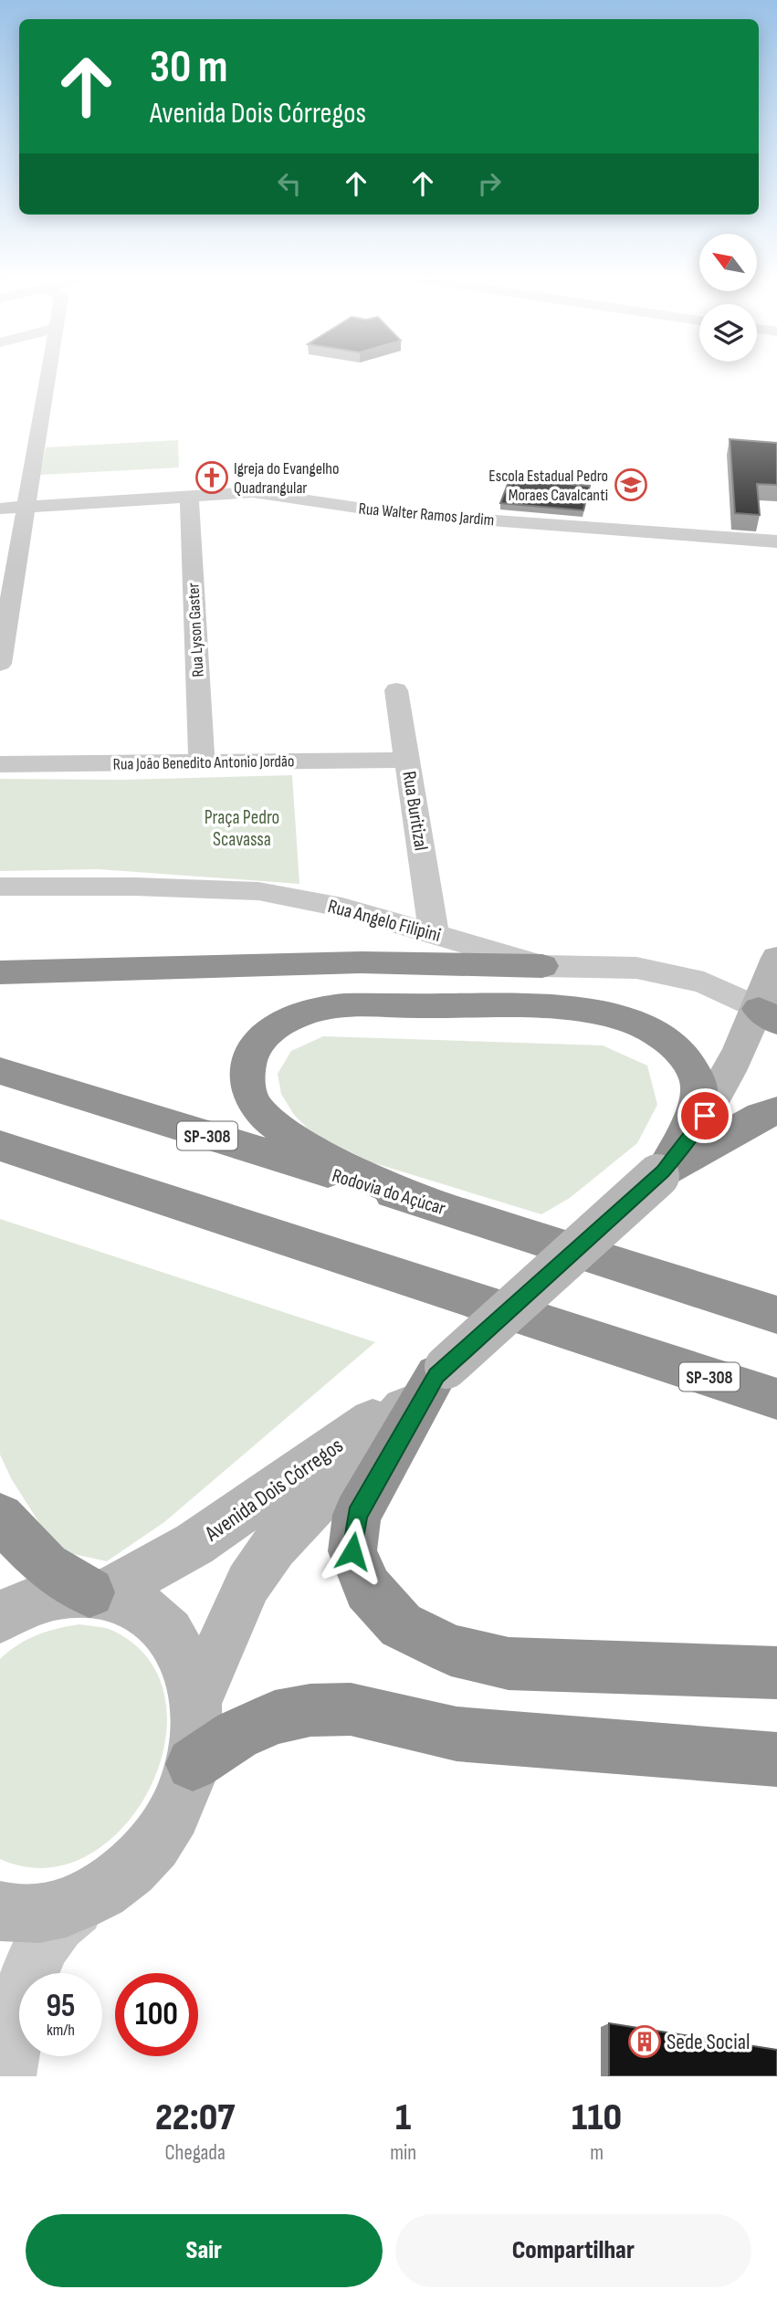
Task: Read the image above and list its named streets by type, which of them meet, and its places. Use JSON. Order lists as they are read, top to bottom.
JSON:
{
  "streets": {
    "highway": ["SP-308", "Rodovia do Açúcar"],
    "street": [
      "Rua Walter Ramos Jardim",
      "Rua Lyson Gaster",
      "Rua João Benedito Antonio Jordão",
      "Rua Buritizal",
      "Rua Angelo Filipini",
      "Avenida Dois Córregos"
    ]
  },
  "crossings": [
    ["Rua Walter Ramos Jardim", "Rua Lyson Gaster"],
    ["Rua Lyson Gaster", "Rua João Benedito Antonio Jordão"],
    ["Rua João Benedito Antonio Jordão", "Rua Buritizal"],
    ["Rua Buritizal", "Rua Angelo Filipini"],
    ["Rua Angelo Filipini", "Avenida Dois Córregos"]
  ],
  "parks": ["Praça Pedro Scavassa"],
  "places": {
    "church": ["Igreja do Evangelho Quadrangular"],
    "school or university": ["Escola Estadual Pedro Moraes Cavalcanti"],
    "building": ["Sede Social"]
  },
  "north": "top left",
  "page": {
    "turn": ["30 m", "Avenida Dois Córregos"],
    "speed": "95 km/h",
    "limit": "100",
    "eta": [
      "22:07",
      "Chegada",
      "1",
      "min",
      "110",
      "m"
    ],
    "buttons": ["Sair", "Compartilhar"]
  }
}
